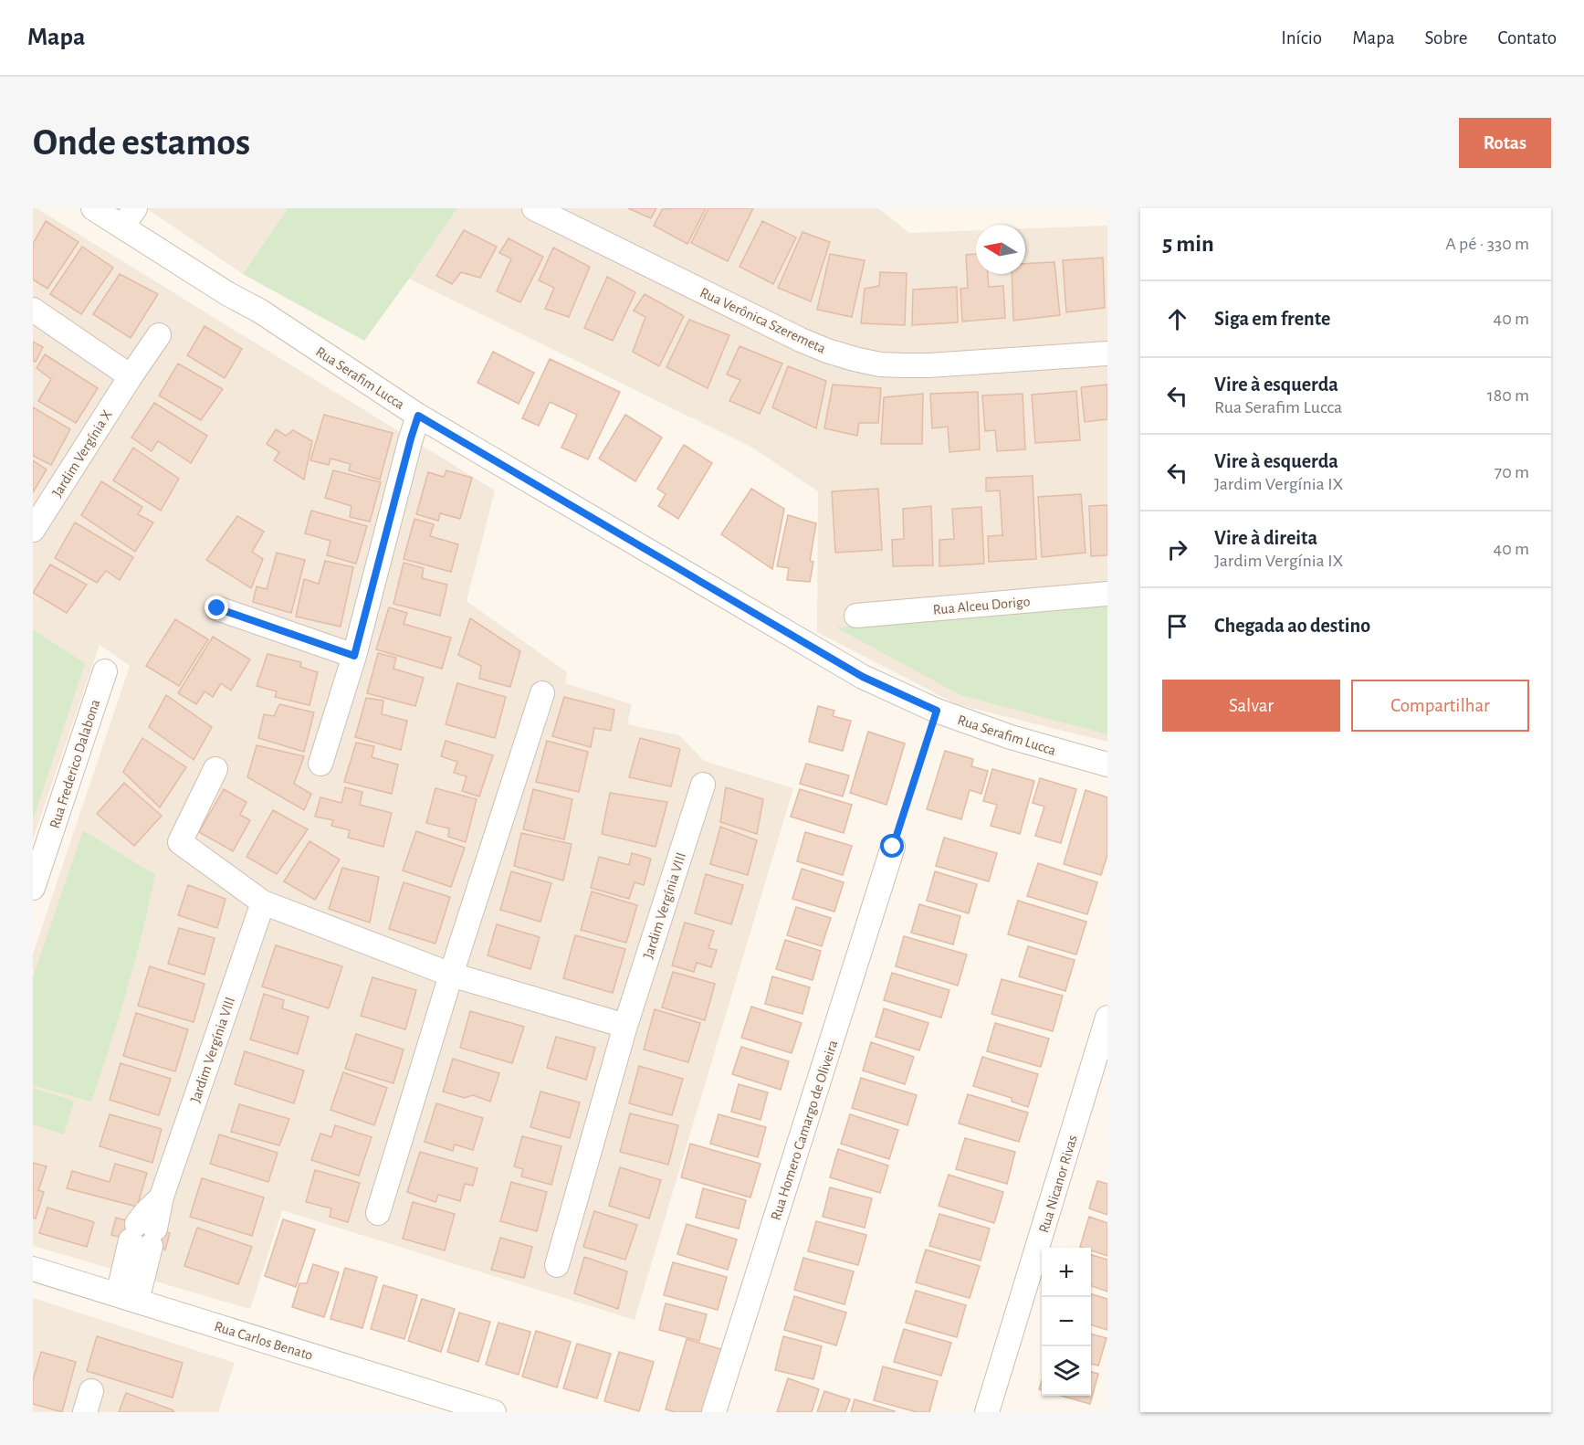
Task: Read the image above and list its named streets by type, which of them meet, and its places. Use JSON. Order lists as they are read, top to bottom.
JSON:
{
  "streets": {
    "street": [
      "Rua Verônica Szeremeta",
      "Rua Serafim Lucca",
      "Jardim Vergínia X",
      "Rua Alceu Dorigo",
      "Rua Frederico Dalabona",
      "Jardim Vergínia VIII",
      "Rua Homero Camargo de Oliveira",
      "Rua Nicanor Rivas",
      "Rua Carlos Benato"
    ]
  },
  "crossings": [
    ["Jardim Vergínia VIII", "Rua Carlos Benato"]
  ],
  "north": "left",
  "page": {
    "header": "Mapa",
    "nav": [
      "Início",
      "Mapa",
      "Sobre",
      "Contato"
    ],
    "buttons": [
      "Rotas",
      ["Salvar", "Compartilhar"]
    ],
    "title": "Onde estamos",
    "heading": ["5 min", "A pé · 330 m"],
    "list": [
      ["Siga em frente", "40 m"],
      ["Vire à esquerda", "Rua Serafim Lucca", "180 m"],
      ["Vire à esquerda", "Jardim Vergínia IX", "70 m"],
      ["Vire à direita", "Jardim Vergínia IX", "40 m"],
      "Chegada ao destino"
    ],
    "map_buttons": ["+", "−"]
  }
}
